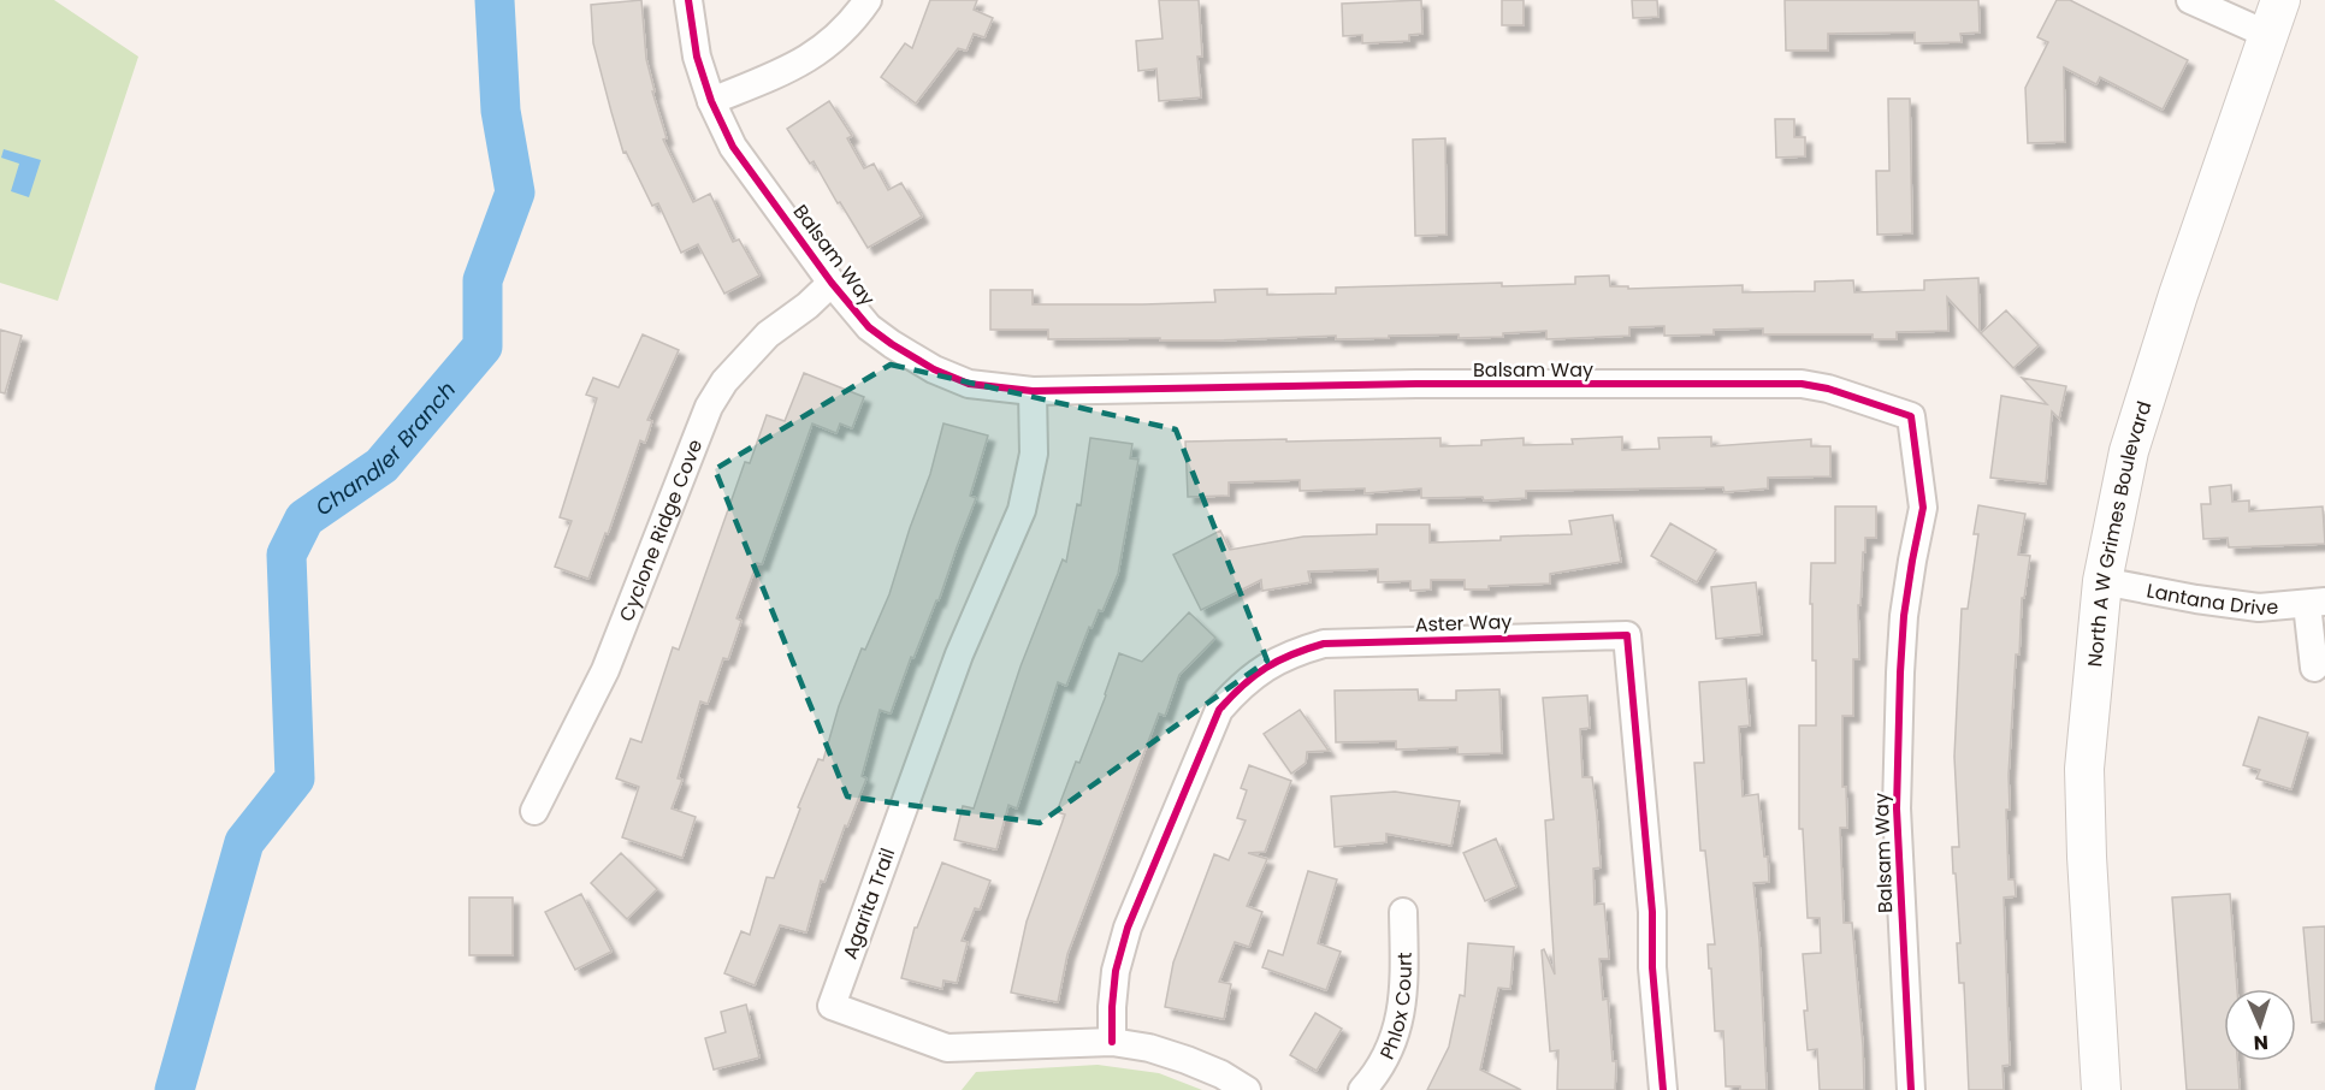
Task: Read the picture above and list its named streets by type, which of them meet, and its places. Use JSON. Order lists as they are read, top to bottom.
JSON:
{
  "streets": {
    "main road": ["North A W Grimes Boulevard"],
    "street": [
      "Balsam Way",
      "Cyclone Ridge Cove",
      "Lantana Drive",
      "Aster Way",
      "Agarita Trail",
      "Phlox Court"
    ]
  },
  "crossings": [
    ["Balsam Way", "Cyclone Ridge Cove"],
    ["Balsam Way", "Agarita Trail"],
    ["North A W Grimes Boulevard", "Lantana Drive"],
    ["Aster Way", "Agarita Trail"]
  ],
  "water": ["Chandler Branch"],
  "north": "bottom"
}
